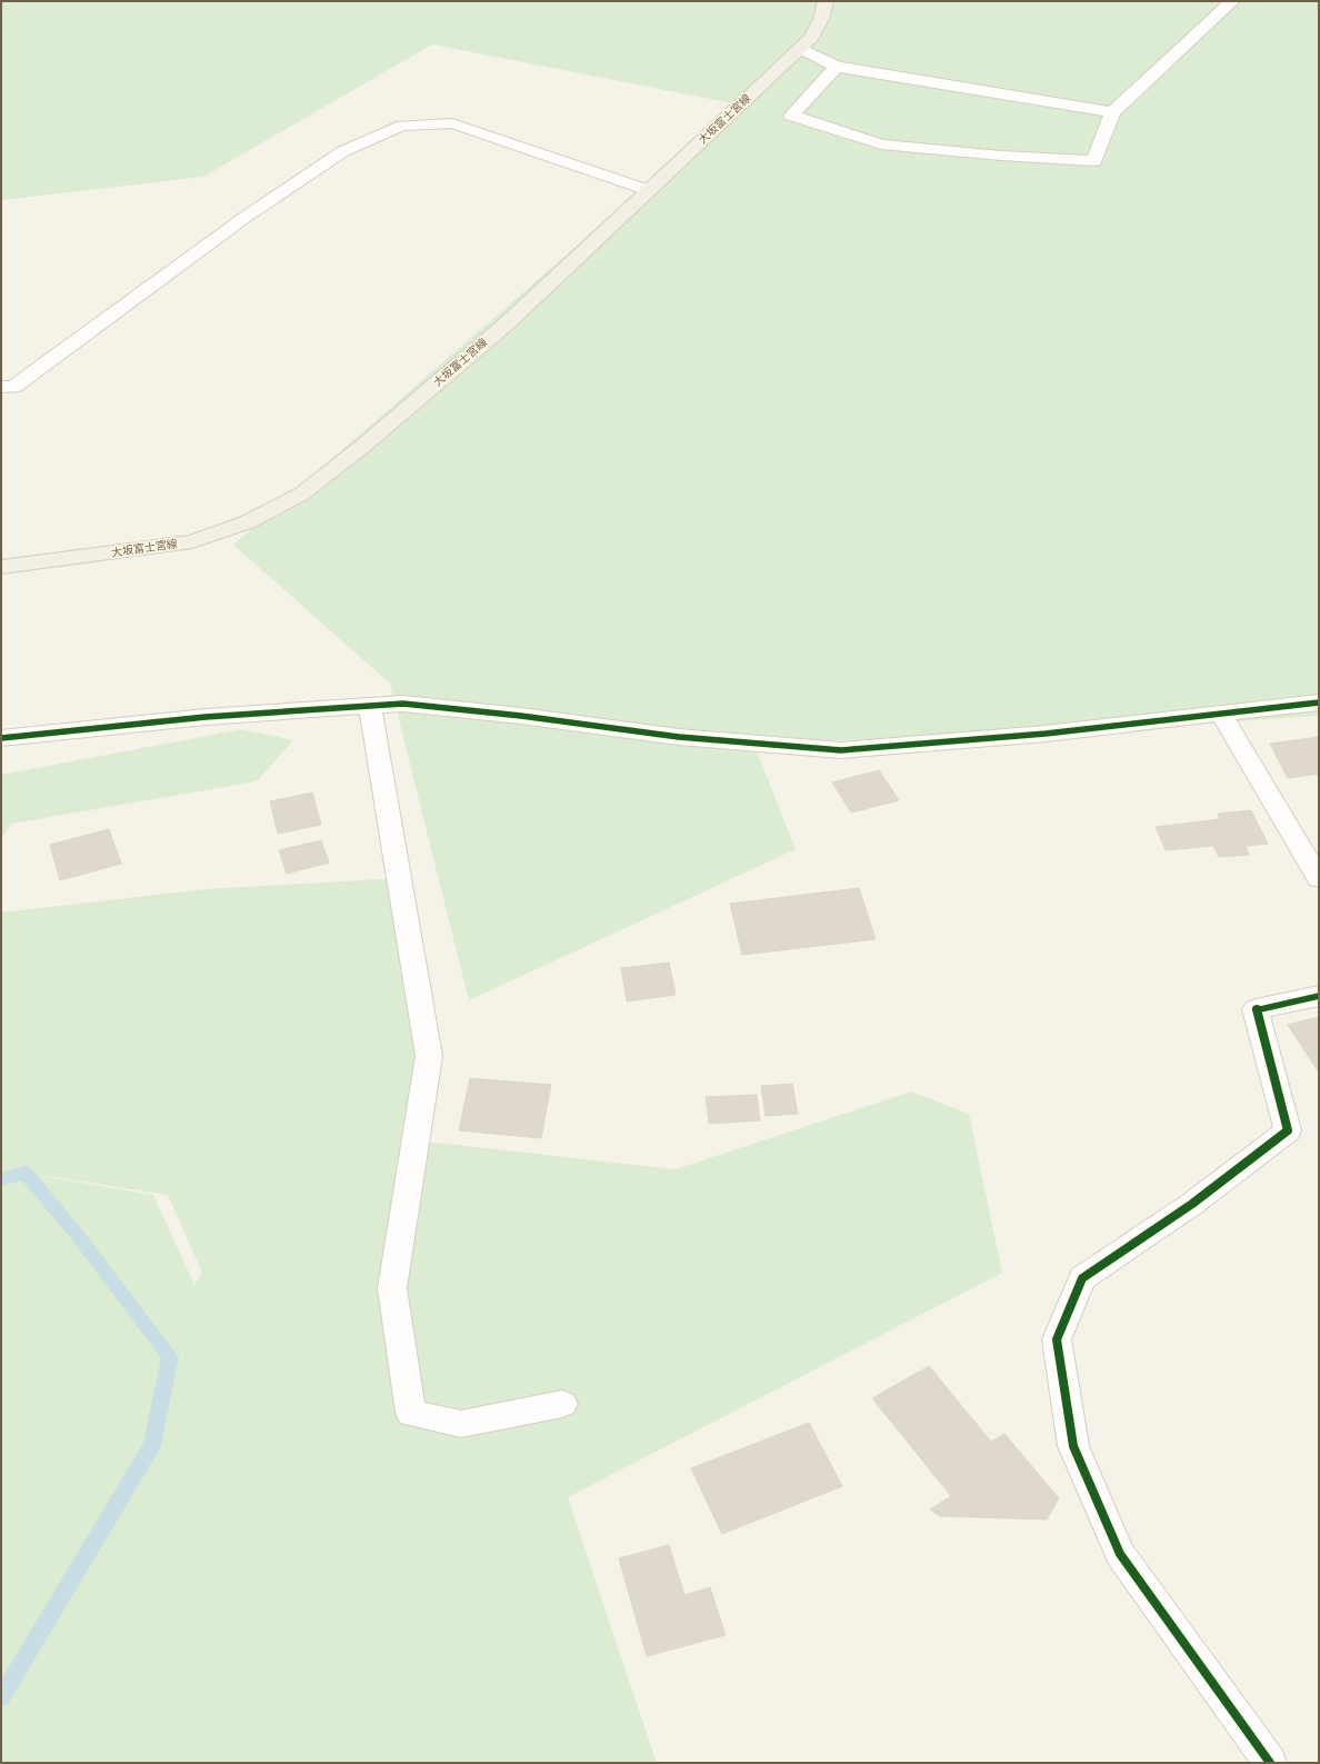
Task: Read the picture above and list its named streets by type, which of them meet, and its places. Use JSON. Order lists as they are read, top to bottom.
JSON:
{
  "streets": {
    "main road": ["大坂富士宮線"]
  }
}
